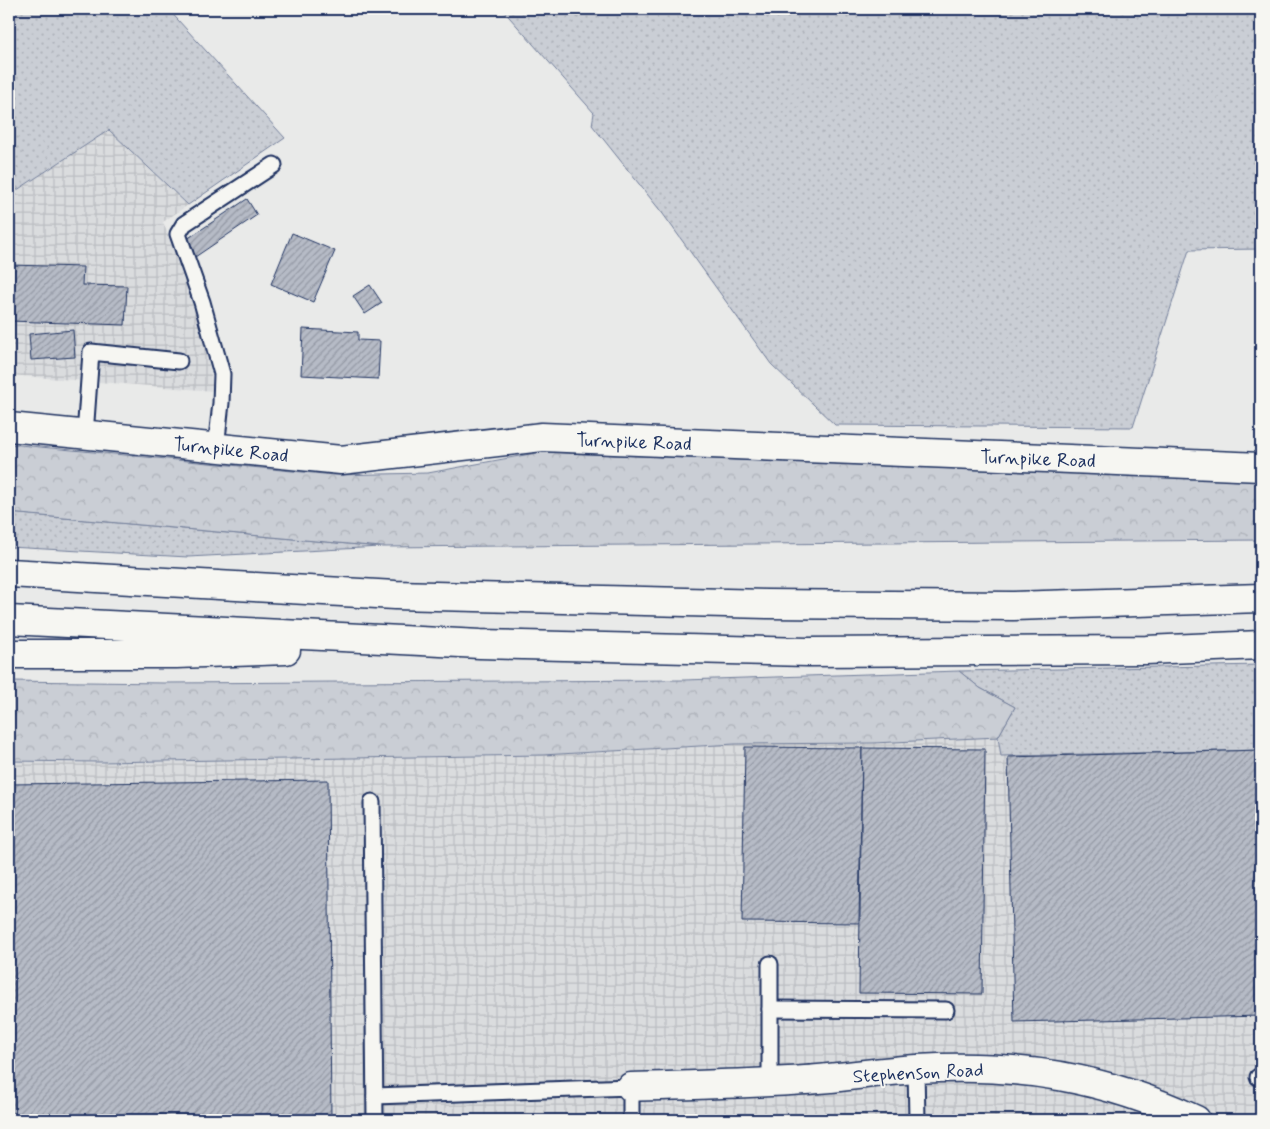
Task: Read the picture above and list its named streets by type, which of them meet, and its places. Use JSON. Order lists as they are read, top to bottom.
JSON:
{
  "streets": {
    "main road": ["Turnpike Road", "Stephenson Road"]
  }
}
